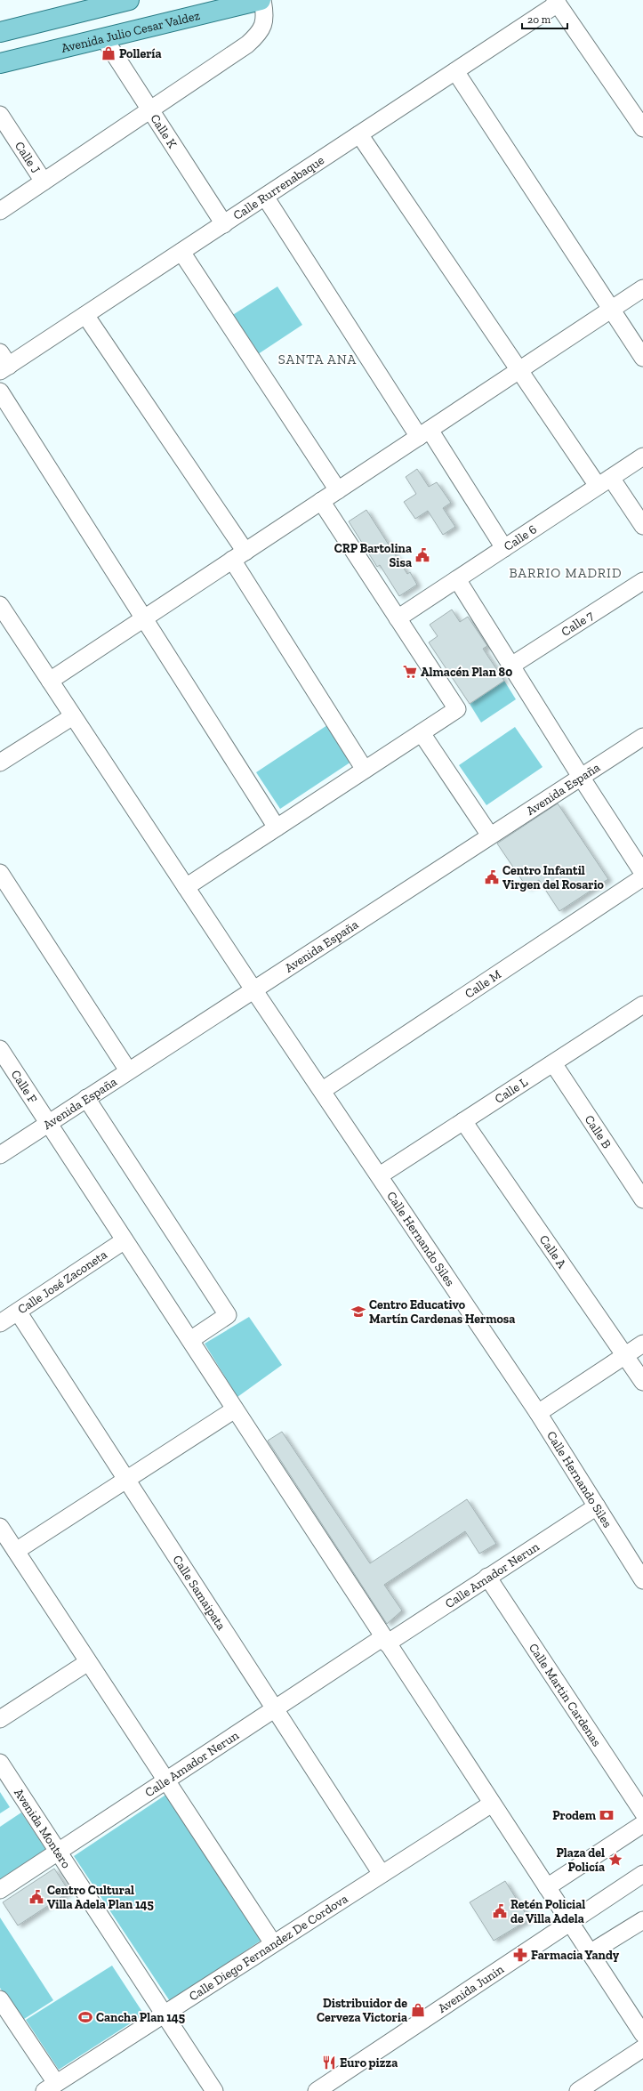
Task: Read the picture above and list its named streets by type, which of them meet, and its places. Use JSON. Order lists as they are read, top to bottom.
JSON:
{
  "streets": {
    "main road": ["Avenida Julio Cesar Valdez"],
    "street": [
      "Calle K",
      "Calle J",
      "Calle Rurrenabaque",
      "Calle 6",
      "Calle 7",
      "Avenida España",
      "Calle M",
      "Calle F",
      "Calle L",
      "Calle B",
      "Calle Hernando Siles",
      "Calle A",
      "Calle José Zaconeta",
      "Calle Amador Nerun",
      "Calle Samaipata",
      "Calle Martin Cardenas",
      "Avenida Montero",
      "Calle Diego Fernandez De Cordova",
      "Avenida Junin"
    ]
  },
  "crossings": [
    ["Avenida Julio Cesar Valdez", "Calle K"],
    ["Calle K", "Calle Rurrenabaque"],
    ["Avenida España", "Calle F"],
    ["Avenida España", "Calle Hernando Siles"],
    ["Calle M", "Calle Hernando Siles"],
    ["Calle F", "Calle José Zaconeta"],
    ["Calle F", "Calle Amador Nerun"],
    ["Calle F", "Calle Diego Fernandez De Cordova"],
    ["Calle F", "Avenida Junin"],
    ["Calle L", "Calle B"],
    ["Calle L", "Calle Hernando Siles"],
    ["Calle L", "Calle A"],
    ["Calle Hernando Siles", "Calle Amador Nerun"],
    ["Calle José Zaconeta", "Calle Samaipata"],
    ["Calle Amador Nerun", "Calle Samaipata"],
    ["Calle Amador Nerun", "Calle Martin Cardenas"],
    ["Calle Amador Nerun", "Avenida Montero"],
    ["Calle Samaipata", "Calle Diego Fernandez De Cordova"],
    ["Avenida Montero", "Calle Diego Fernandez De Cordova"]
  ],
  "districts": ["SANTA ANA", "BARRIO MADRID"],
  "places": {
    "shop": ["Pollería", "Distribuidor de Cerveza Victoria"],
    "public building": [
      "CRP Bartolina Sisa",
      "Centro Infantil Virgen del Rosario",
      "Centro Cultural Villa Adela Plan 145",
      "Retén Policial de Villa Adela"
    ],
    "supermarket": ["Almacén Plan 80"],
    "school or university": ["Centro Educativo Martín Cardenas Hermosa"],
    "bank": ["Prodem"],
    "place": ["Plaza del Policía"],
    "pharmacy": ["Farmacia Yandy"],
    "sports": ["Cancha Plan 145"],
    "restaurant": ["Euro pizza"]
  },
  "scale_bar": "20 m"
}
